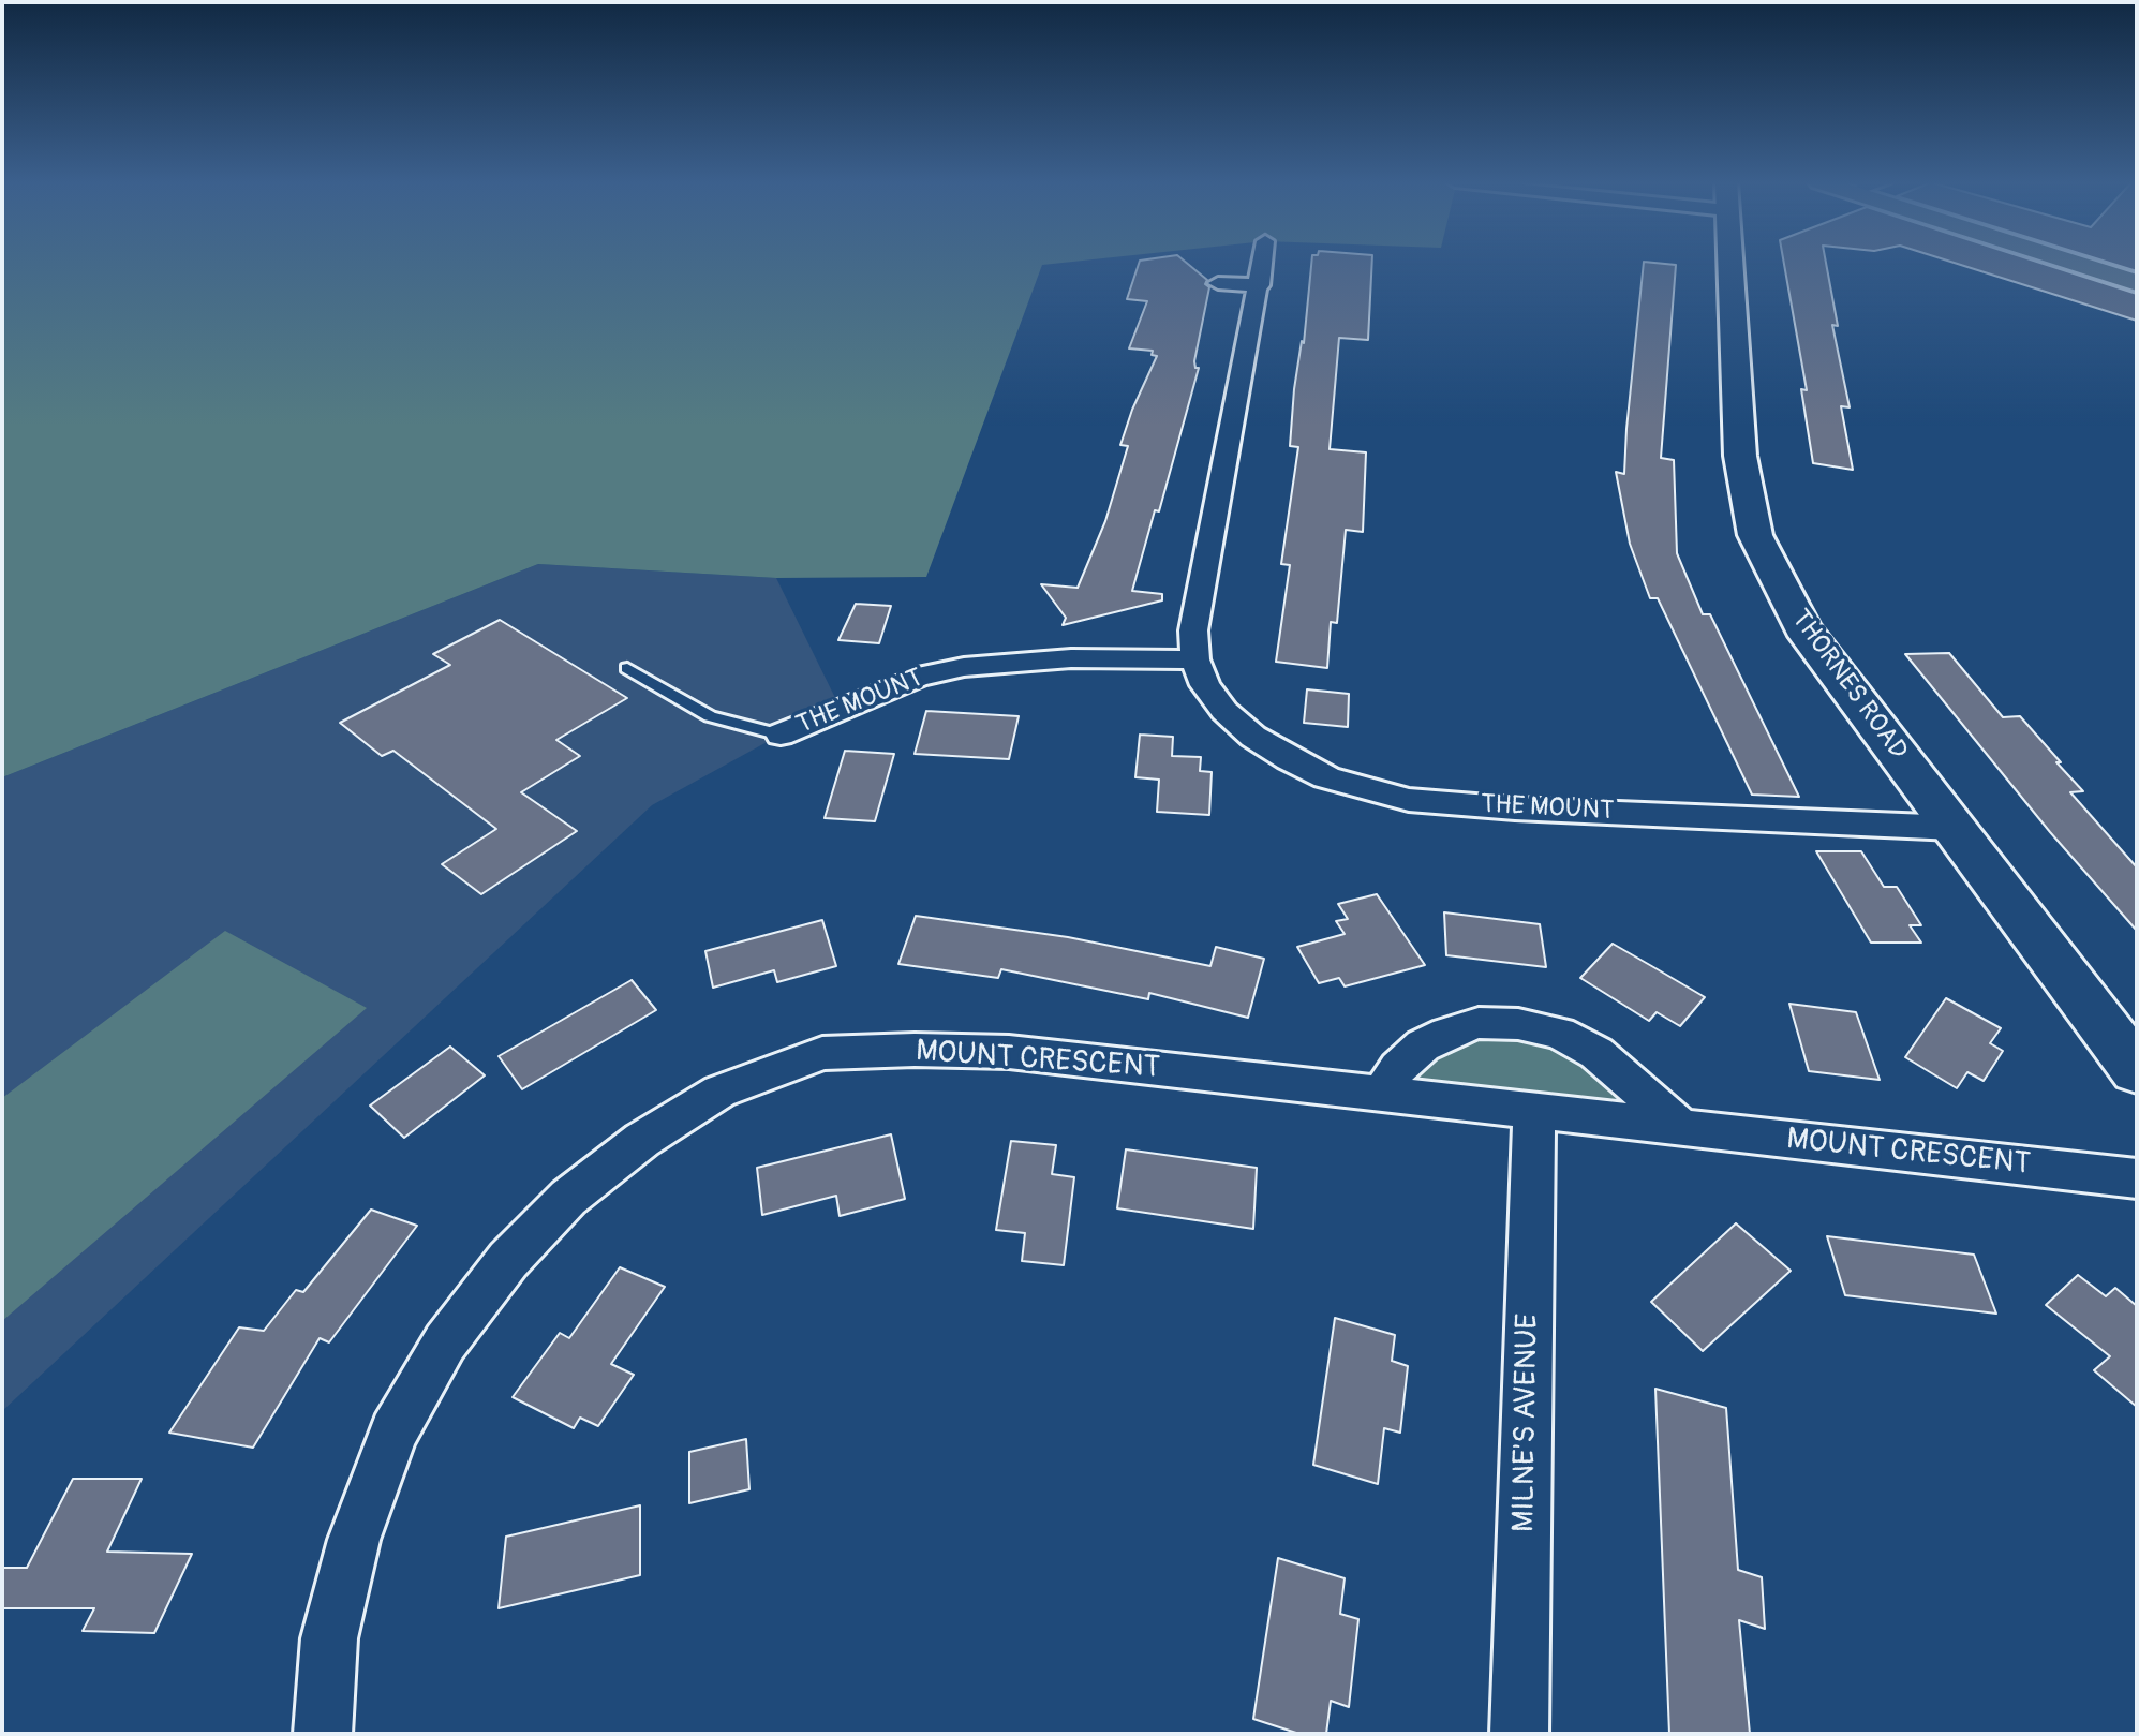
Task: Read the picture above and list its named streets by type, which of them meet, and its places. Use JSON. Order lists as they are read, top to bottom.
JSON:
{
  "streets": {
    "street": [
      "THORNES ROAD",
      "THE MOUNT",
      "MOUNT CRESCENT",
      "MILNE'S AVENUE"
    ]
  },
  "crossings": [
    ["THORNES ROAD", "THE MOUNT"],
    ["MOUNT CRESCENT", "MILNE'S AVENUE"]
  ]
}
